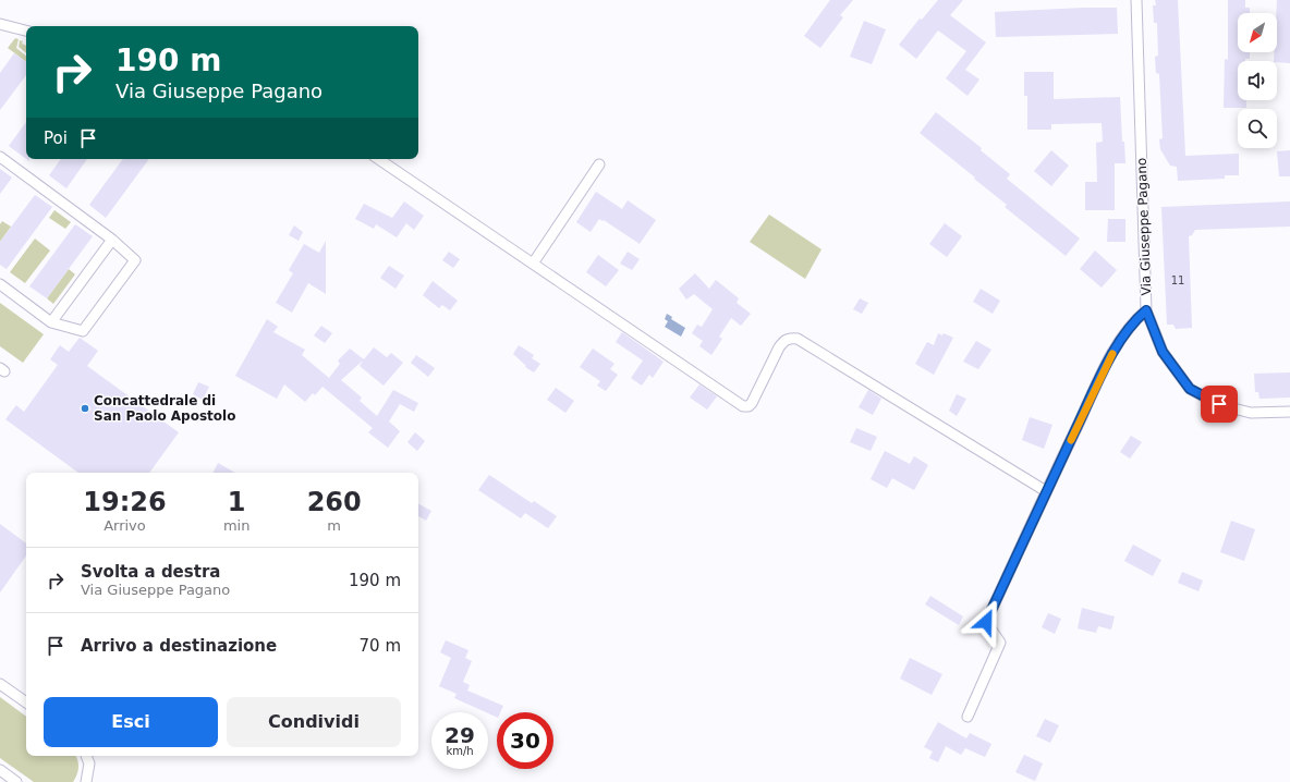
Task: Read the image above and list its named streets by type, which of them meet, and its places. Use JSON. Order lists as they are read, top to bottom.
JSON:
{
  "streets": {
    "street": ["Via Giuseppe Pagano"]
  },
  "places": ["Concattedrale di San Paolo Apostolo"],
  "house_numbers": ["11"],
  "north": "bottom left",
  "page": {
    "turn": ["190 m", "Via Giuseppe Pagano"],
    "then": "Poi",
    "eta": [
      "19:26",
      "Arrivo",
      "1",
      "min",
      "260",
      "m"
    ],
    "list": [
      {
        "name": "Svolta a destra",
        "note": "Via Giuseppe Pagano",
        "value": "190 m"
      },
      {
        "name": "Arrivo a destinazione",
        "value": "70 m"
      }
    ],
    "buttons": ["Esci", "Condividi"],
    "speed": "29 km/h",
    "limit": "30"
  }
}
